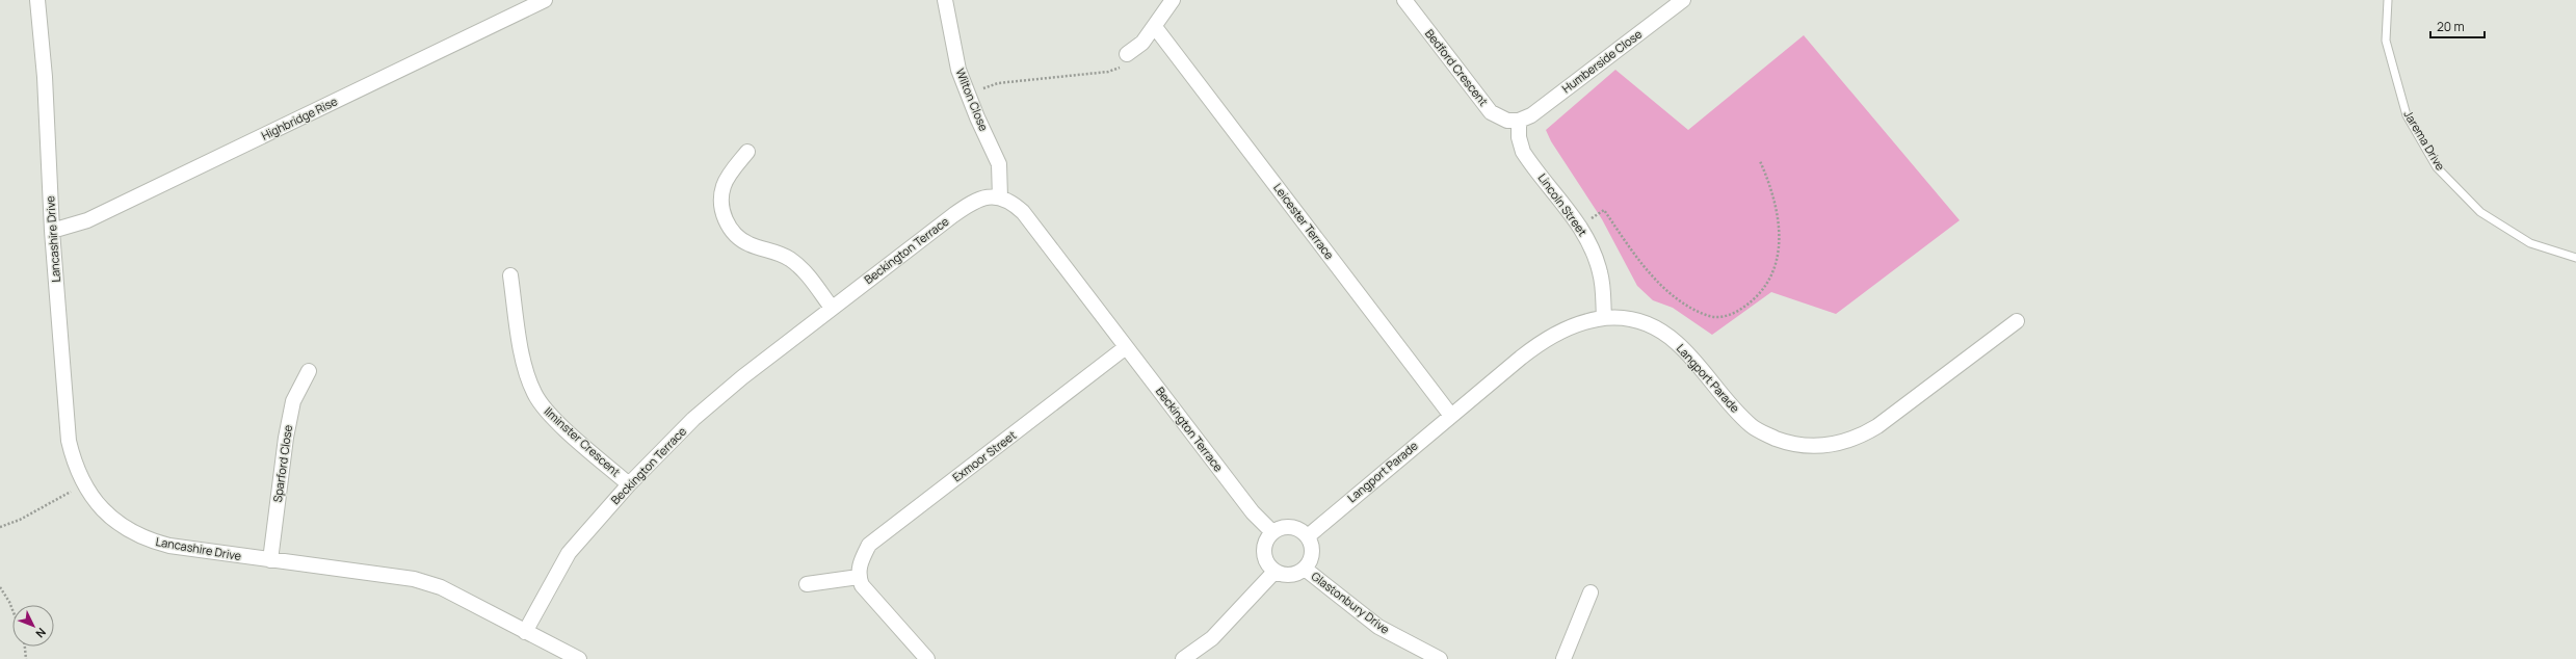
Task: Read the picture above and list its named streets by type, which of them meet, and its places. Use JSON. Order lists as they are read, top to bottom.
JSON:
{
  "streets": {
    "street": [
      "Humberside Close",
      "Bedford Crescent",
      "Wilton Close",
      "Highbridge Rise",
      "Lincoln Street",
      "Leicester Terrace",
      "Lancashire Drive",
      "Beckington Terrace",
      "Langport Parade",
      "Ilminster Crescent",
      "Exmoor Street",
      "Sparford Close",
      "Glastonbury Drive"
    ],
    "lane": ["Jarema Drive"]
  },
  "crossings": [
    ["Humberside Close", "Bedford Crescent"],
    ["Humberside Close", "Lincoln Street"],
    ["Bedford Crescent", "Lincoln Street"],
    ["Wilton Close", "Beckington Terrace"],
    ["Highbridge Rise", "Lancashire Drive"],
    ["Lincoln Street", "Langport Parade"],
    ["Leicester Terrace", "Langport Parade"],
    ["Lancashire Drive", "Beckington Terrace"],
    ["Lancashire Drive", "Sparford Close"],
    ["Beckington Terrace", "Langport Parade"],
    ["Beckington Terrace", "Ilminster Crescent"],
    ["Beckington Terrace", "Exmoor Street"],
    ["Beckington Terrace", "Glastonbury Drive"],
    ["Langport Parade", "Glastonbury Drive"]
  ],
  "scale_bar": "20 m",
  "north": "bottom right"
}
